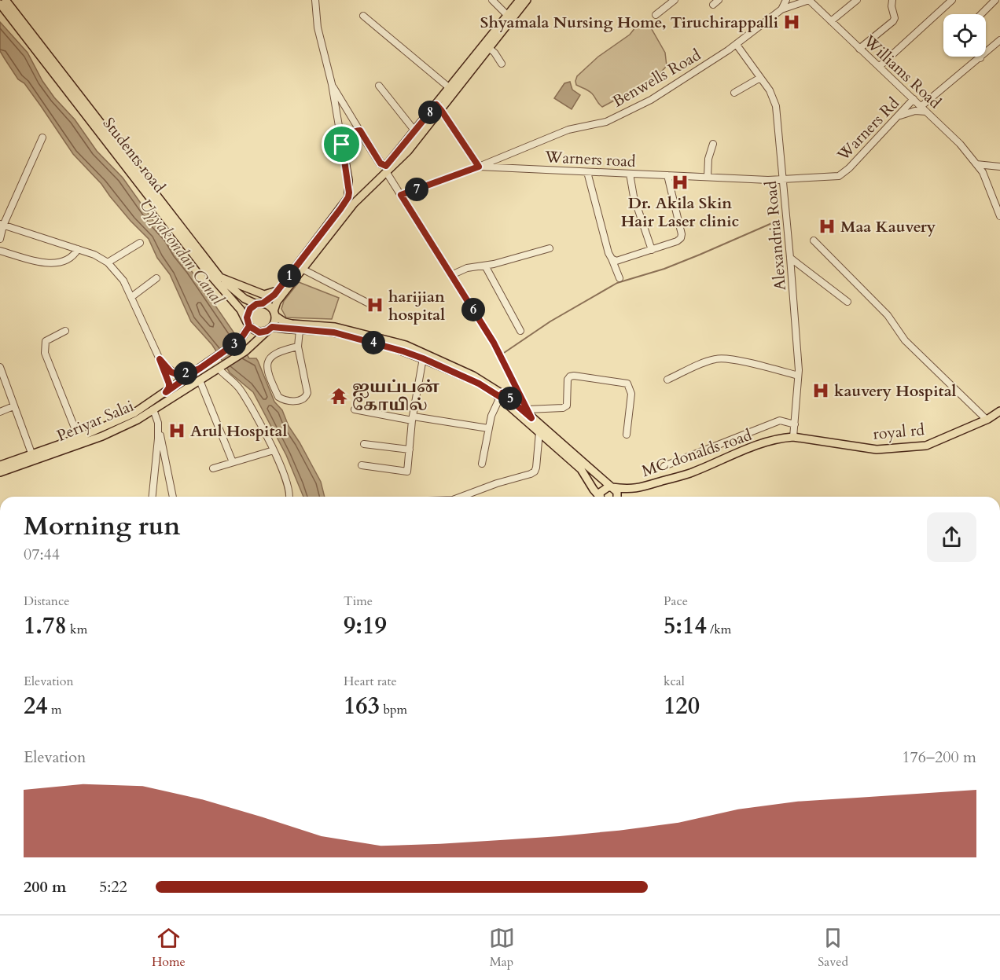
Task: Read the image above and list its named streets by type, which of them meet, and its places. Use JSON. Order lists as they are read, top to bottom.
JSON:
{
  "streets": {
    "main road": [
      "Students road",
      "Periyar Salai",
      "royal rd",
      "MC donalds road"
    ],
    "street": [
      "Williams Road",
      "Benwells Road",
      "Warners Rd",
      "Warners road",
      "Alexandria Road"
    ]
  },
  "crossings": [
    ["Williams Road", "Benwells Road"],
    ["Williams Road", "Warners Rd"],
    ["Benwells Road", "Warners road"],
    ["Benwells Road", "Alexandria Road"],
    ["Warners Rd", "Warners road"],
    ["Warners Rd", "Alexandria Road"],
    ["Students road", "Periyar Salai"],
    ["Warners road", "Alexandria Road"],
    ["Alexandria Road", "royal rd"],
    ["Alexandria Road", "MC donalds road"],
    ["royal rd", "MC donalds road"]
  ],
  "water": ["Uyyakondan Canal"],
  "places": {
    "hospital": [
      "Shyamala Nursing Home, Tiruchirappalli",
      "Dr. Akila Skin Hair Laser clinic",
      "Maa Kauvery",
      "harijian hospital",
      "kauvery Hospital",
      "Arul Hospital"
    ],
    "temple": ["ஐயப்பன் கோயில்"]
  },
  "page": {
    "pins": [
      "8",
      "7",
      "1",
      "6",
      "4",
      "3",
      "2",
      "5"
    ],
    "heading": ["Morning run", "07:44"],
    "stats": [
      ["Distance", "1.78 km"],
      ["Time", "9:19"],
      ["Pace", "5:14 /km"],
      ["Elevation", "24 m"],
      ["Heart rate", "163 bpm"],
      ["kcal", "120"]
    ],
    "chart": ["Elevation", "176–200 m"],
    "list": [
      {
        "name": "200 m",
        "note": "5:22"
      }
    ],
    "tabs": ["Home", "Map", "Saved"]
  }
}
